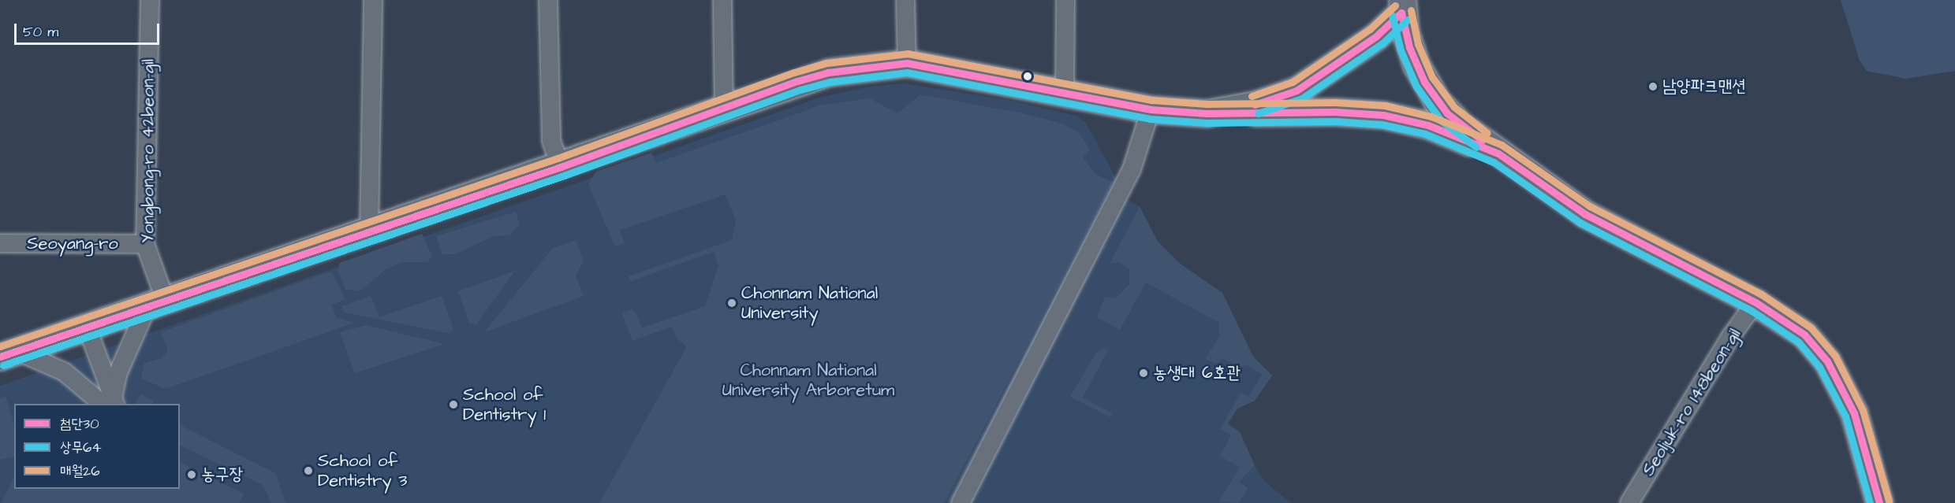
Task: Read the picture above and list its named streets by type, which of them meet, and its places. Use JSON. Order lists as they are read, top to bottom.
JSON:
{
  "streets": {
    "street": ["Yongbong-ro 42beon-gil", "Seoyang-ro", "Seoljuk-ro 148beon-gil"]
  },
  "crossings": [
    ["Yongbong-ro 42beon-gil", "Seoyang-ro"]
  ],
  "parks": ["Chonnam National University Arboretum"],
  "places": [
    "남양파크맨션",
    "Chonnam National University",
    "농생대 6호관",
    "School of Dentistry 1",
    "School of Dentistry 3",
    "농구장"
  ],
  "lines": ["transit line 매월26", "transit line 첨단30", "transit line 상무64"],
  "legend": ["첨단30", "상무64", "매월26"],
  "scale_bar": "50 m"
}
